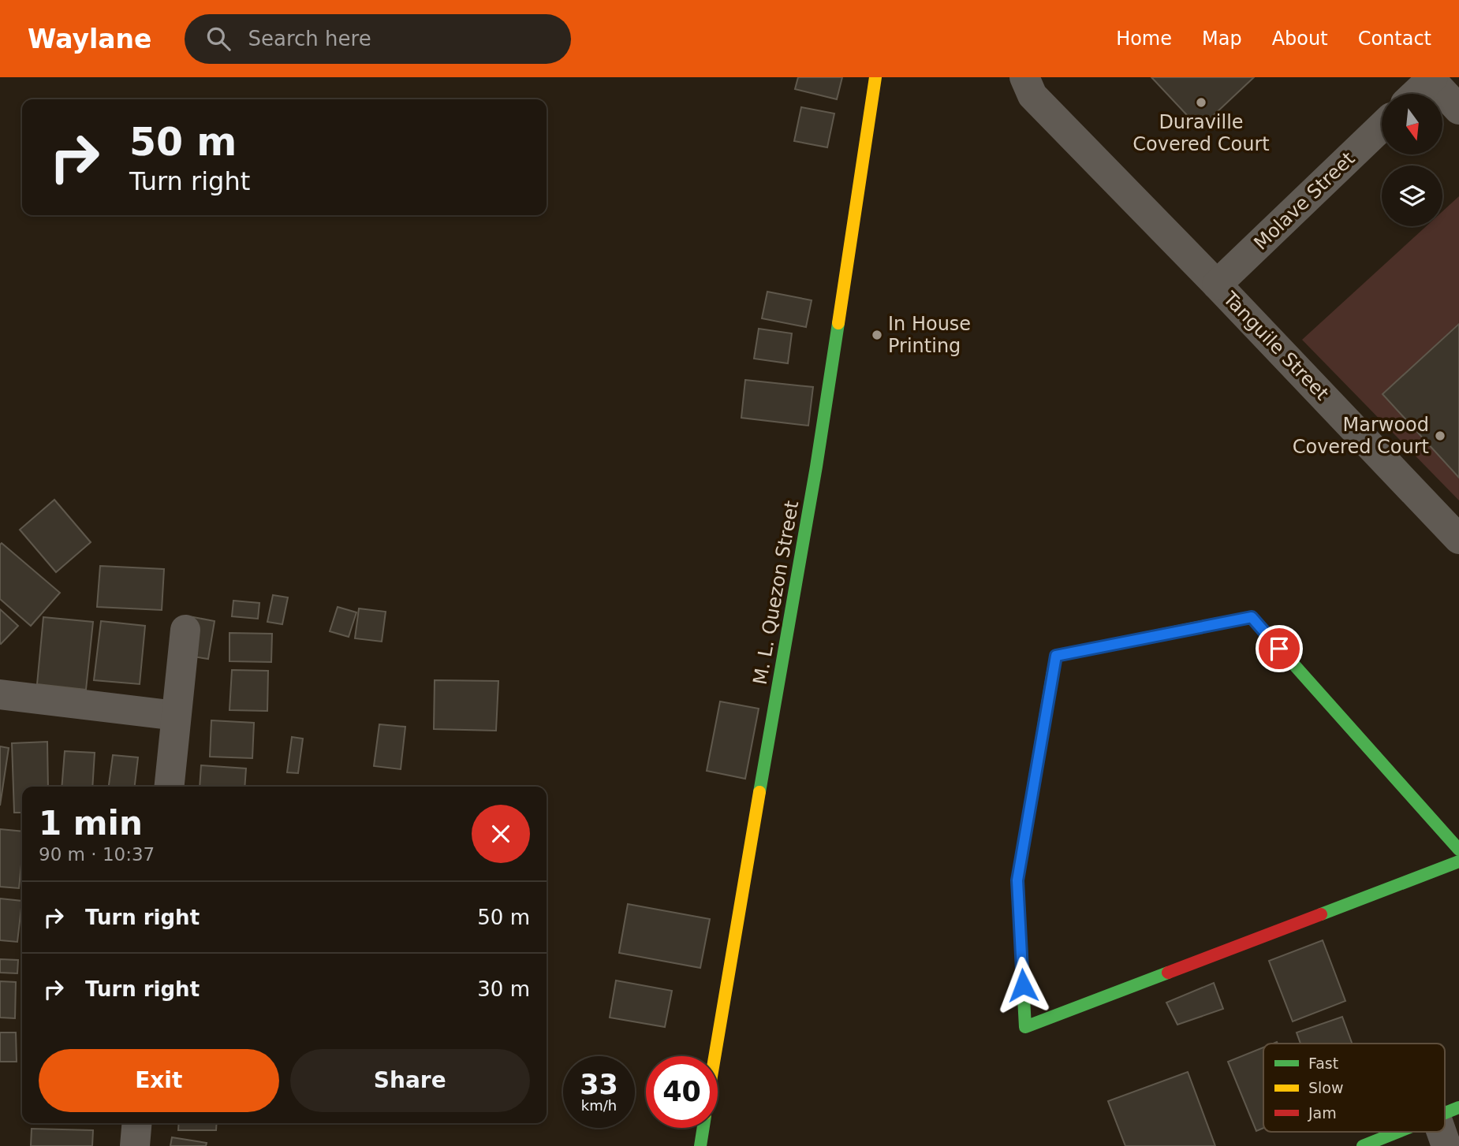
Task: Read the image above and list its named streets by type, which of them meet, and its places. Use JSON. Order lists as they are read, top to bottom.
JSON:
{
  "streets": {
    "street": ["Molave Street", "Tanguile Street", "M. L. Quezon Street"]
  },
  "crossings": [
    ["Molave Street", "Tanguile Street"]
  ],
  "places": ["Duraville Covered Court", "In House Printing", "Marwood Covered Court"],
  "legend": ["Fast", "Slow", "Jam"],
  "north": "bottom",
  "page": {
    "header": "Waylane",
    "search": "Search here",
    "nav": [
      "Home",
      "Map",
      "About",
      "Contact"
    ],
    "turn": ["50 m", "Turn right"],
    "heading": ["1 min", "90 m · 10:37"],
    "list": [
      {
        "name": "Turn right",
        "value": "50 m"
      },
      {
        "name": "Turn right",
        "value": "30 m"
      }
    ],
    "buttons": ["Exit", "Share"],
    "speed": "33 km/h",
    "limit": "40"
  }
}
